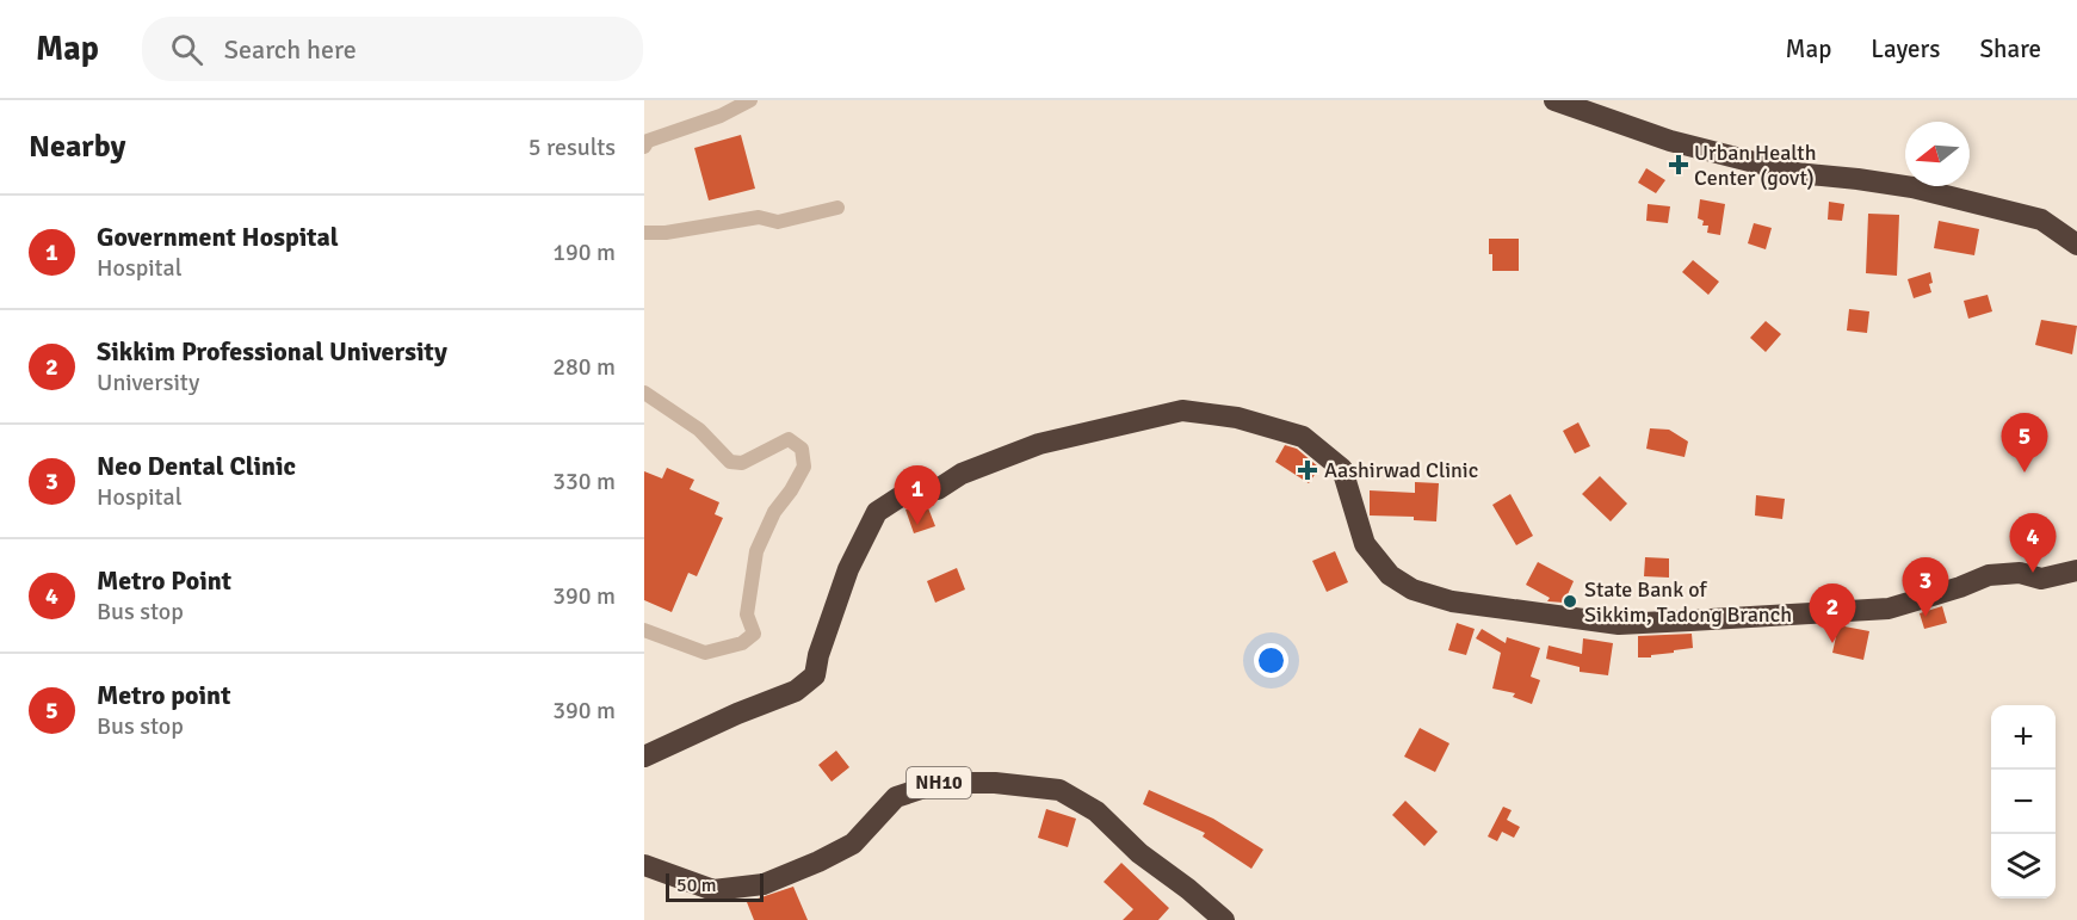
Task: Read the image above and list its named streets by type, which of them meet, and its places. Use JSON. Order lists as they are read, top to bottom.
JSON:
{
  "streets": {
    "highway": ["NH10"]
  },
  "places": {
    "health": ["Urban Health Center (govt)", "Aashirwad Clinic"],
    "other": ["State Bank of Sikkim, Tadong Branch"]
  },
  "scale_bar": "50 m",
  "north": "left",
  "page": {
    "header": "Map",
    "search": "Search here",
    "nav": ["Map", "Layers", "Share"],
    "heading": ["Nearby", "5 results"],
    "list": [
      {
        "mark": "1",
        "name": "Government Hospital",
        "note": "Hospital",
        "value": "190 m"
      },
      {
        "mark": "2",
        "name": "Sikkim Professional University",
        "note": "University",
        "value": "280 m"
      },
      {
        "mark": "3",
        "name": "Neo Dental Clinic",
        "note": "Hospital",
        "value": "330 m"
      },
      {
        "mark": "4",
        "name": "Metro Point",
        "note": "Bus stop",
        "value": "390 m"
      },
      {
        "mark": "5",
        "name": "Metro point",
        "note": "Bus stop",
        "value": "390 m"
      }
    ],
    "pins": [
      "5",
      "1",
      "4",
      "3",
      "2"
    ],
    "map_buttons": ["+", "−"],
    "scale": "50 m"
  }
}
